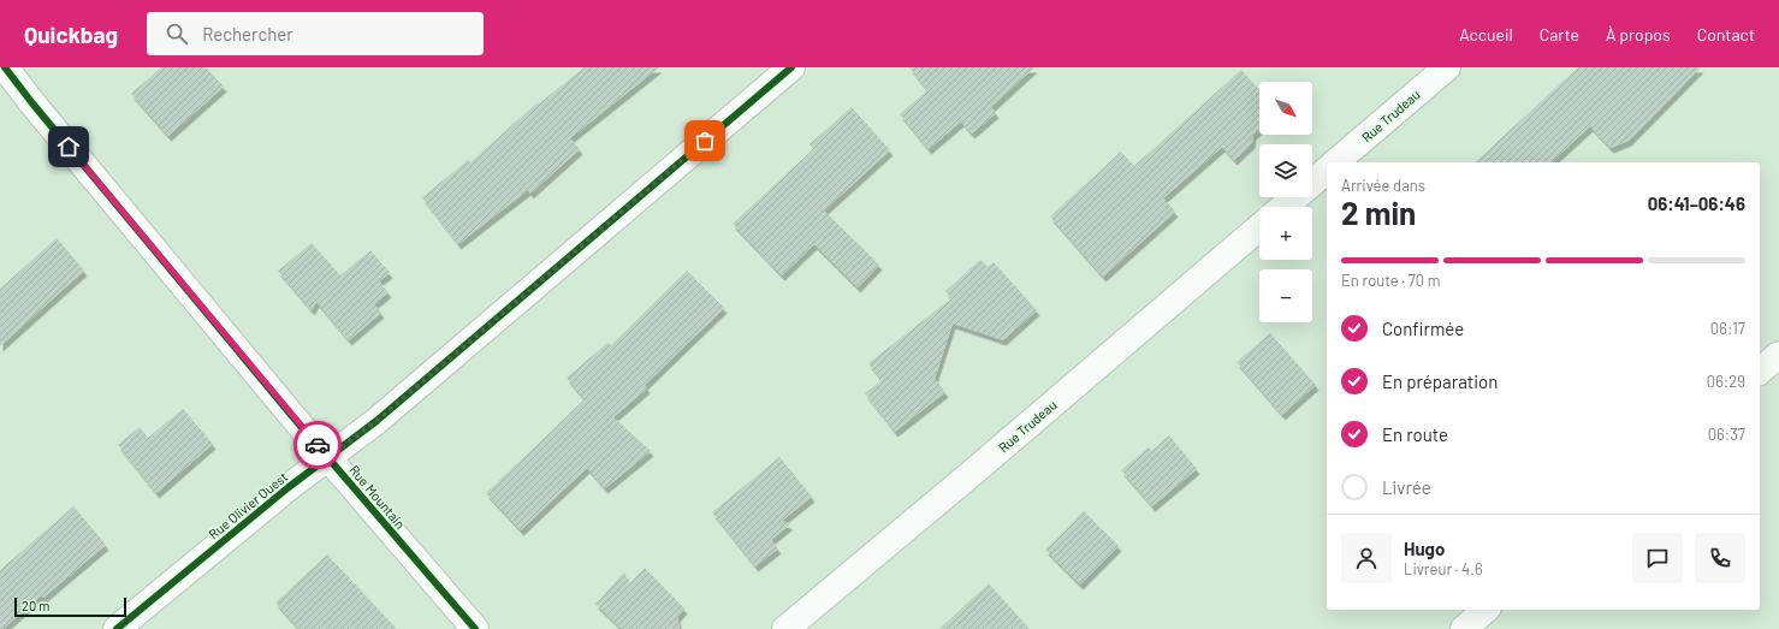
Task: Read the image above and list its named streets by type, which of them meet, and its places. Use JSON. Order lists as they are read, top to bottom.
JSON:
{
  "streets": {
    "street": ["Rue Trudeau", "Rue Mountain", "Rue Olivier Ouest"]
  },
  "crossings": [
    ["Rue Mountain", "Rue Olivier Ouest"]
  ],
  "scale_bar": "20 m",
  "north": "bottom right",
  "page": {
    "header": "Quickbag",
    "search": "Rechercher",
    "nav": [
      "Accueil",
      "Carte",
      "À propos",
      "Contact"
    ],
    "map_buttons": ["+", "−"],
    "heading": ["2 min", "Arrivée dans", "06:41–06:46"],
    "panel": ["Hugo", "Livreur · 4.6"],
    "bar": "En route · 70 m",
    "list": [
      ["Confirmée", "06:17"],
      ["En préparation", "06:29"],
      ["En route", "06:37"],
      "Livrée"
    ],
    "scale": "20 m"
  }
}
